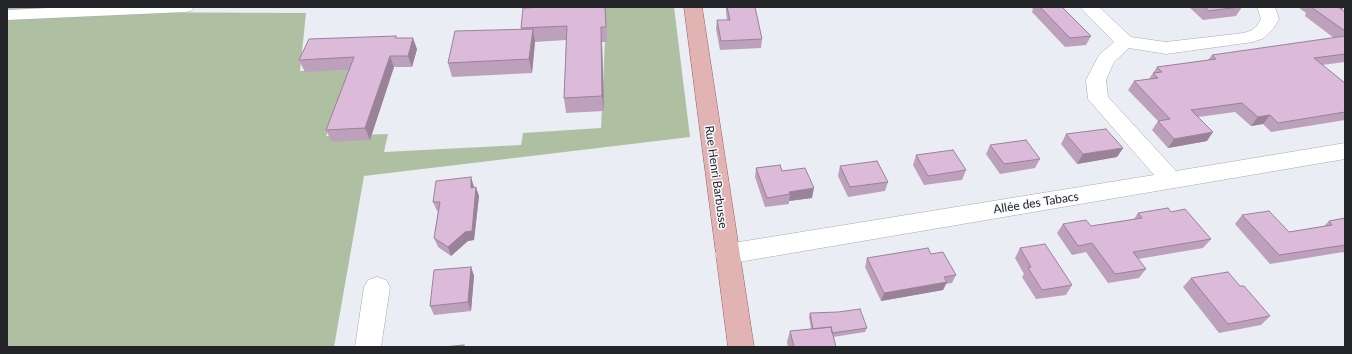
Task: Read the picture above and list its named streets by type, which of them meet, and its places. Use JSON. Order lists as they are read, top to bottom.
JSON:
{
  "streets": {
    "main road": ["Rue Henri Barbusse"],
    "street": ["Allée des Tabacs"]
  },
  "crossings": [
    ["Rue Henri Barbusse", "Allée des Tabacs"]
  ]
}
